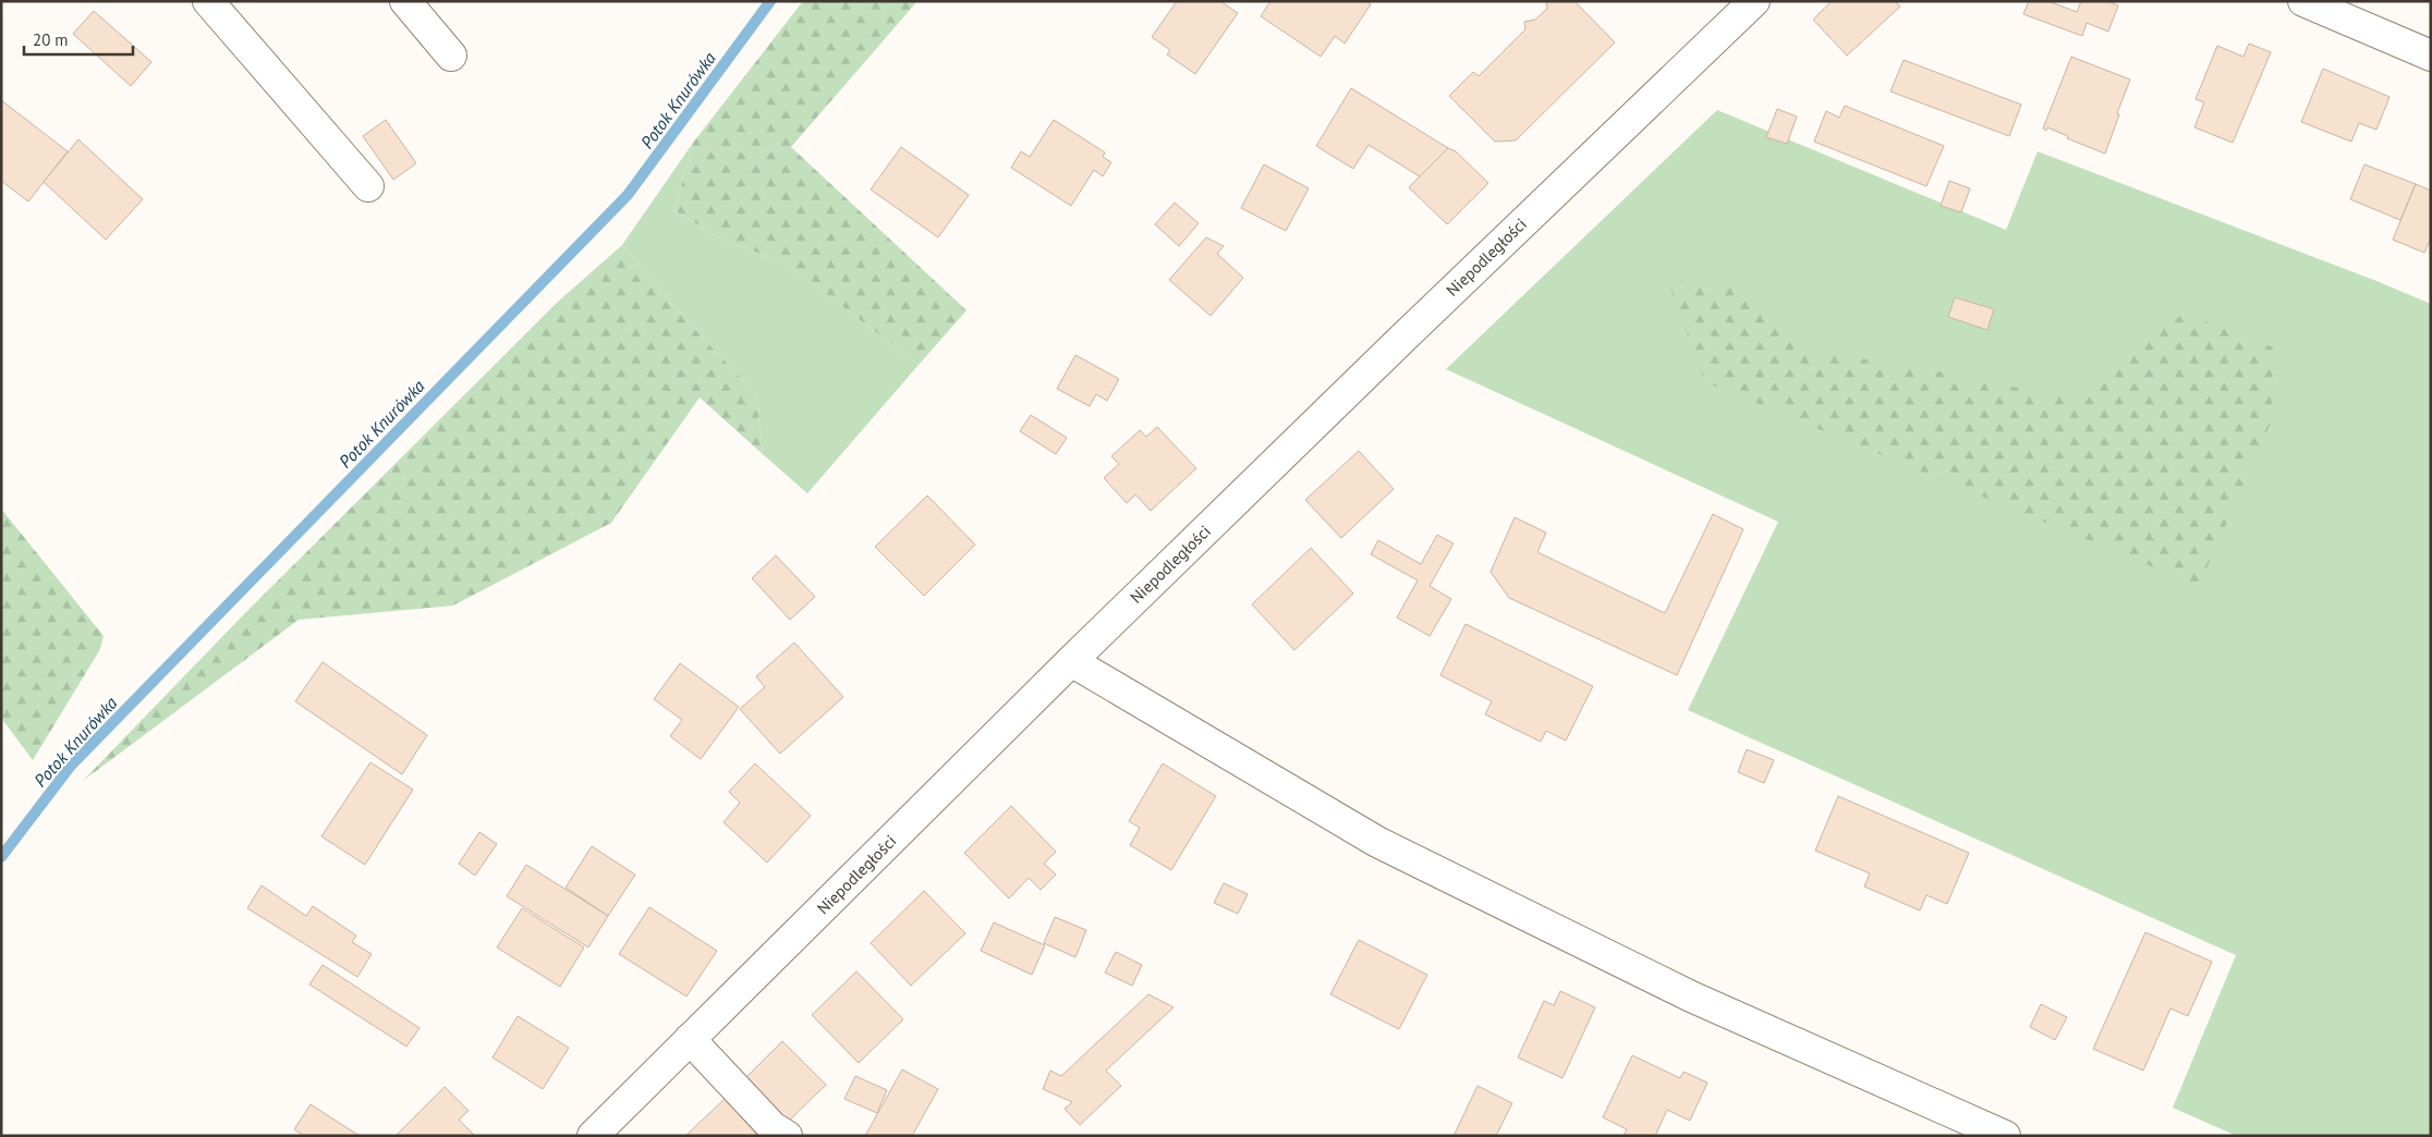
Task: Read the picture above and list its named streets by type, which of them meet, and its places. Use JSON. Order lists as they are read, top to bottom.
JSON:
{
  "streets": {
    "main road": ["Niepodległości"]
  },
  "water": ["Potok Knurówka"],
  "scale_bar": "20 m"
}
